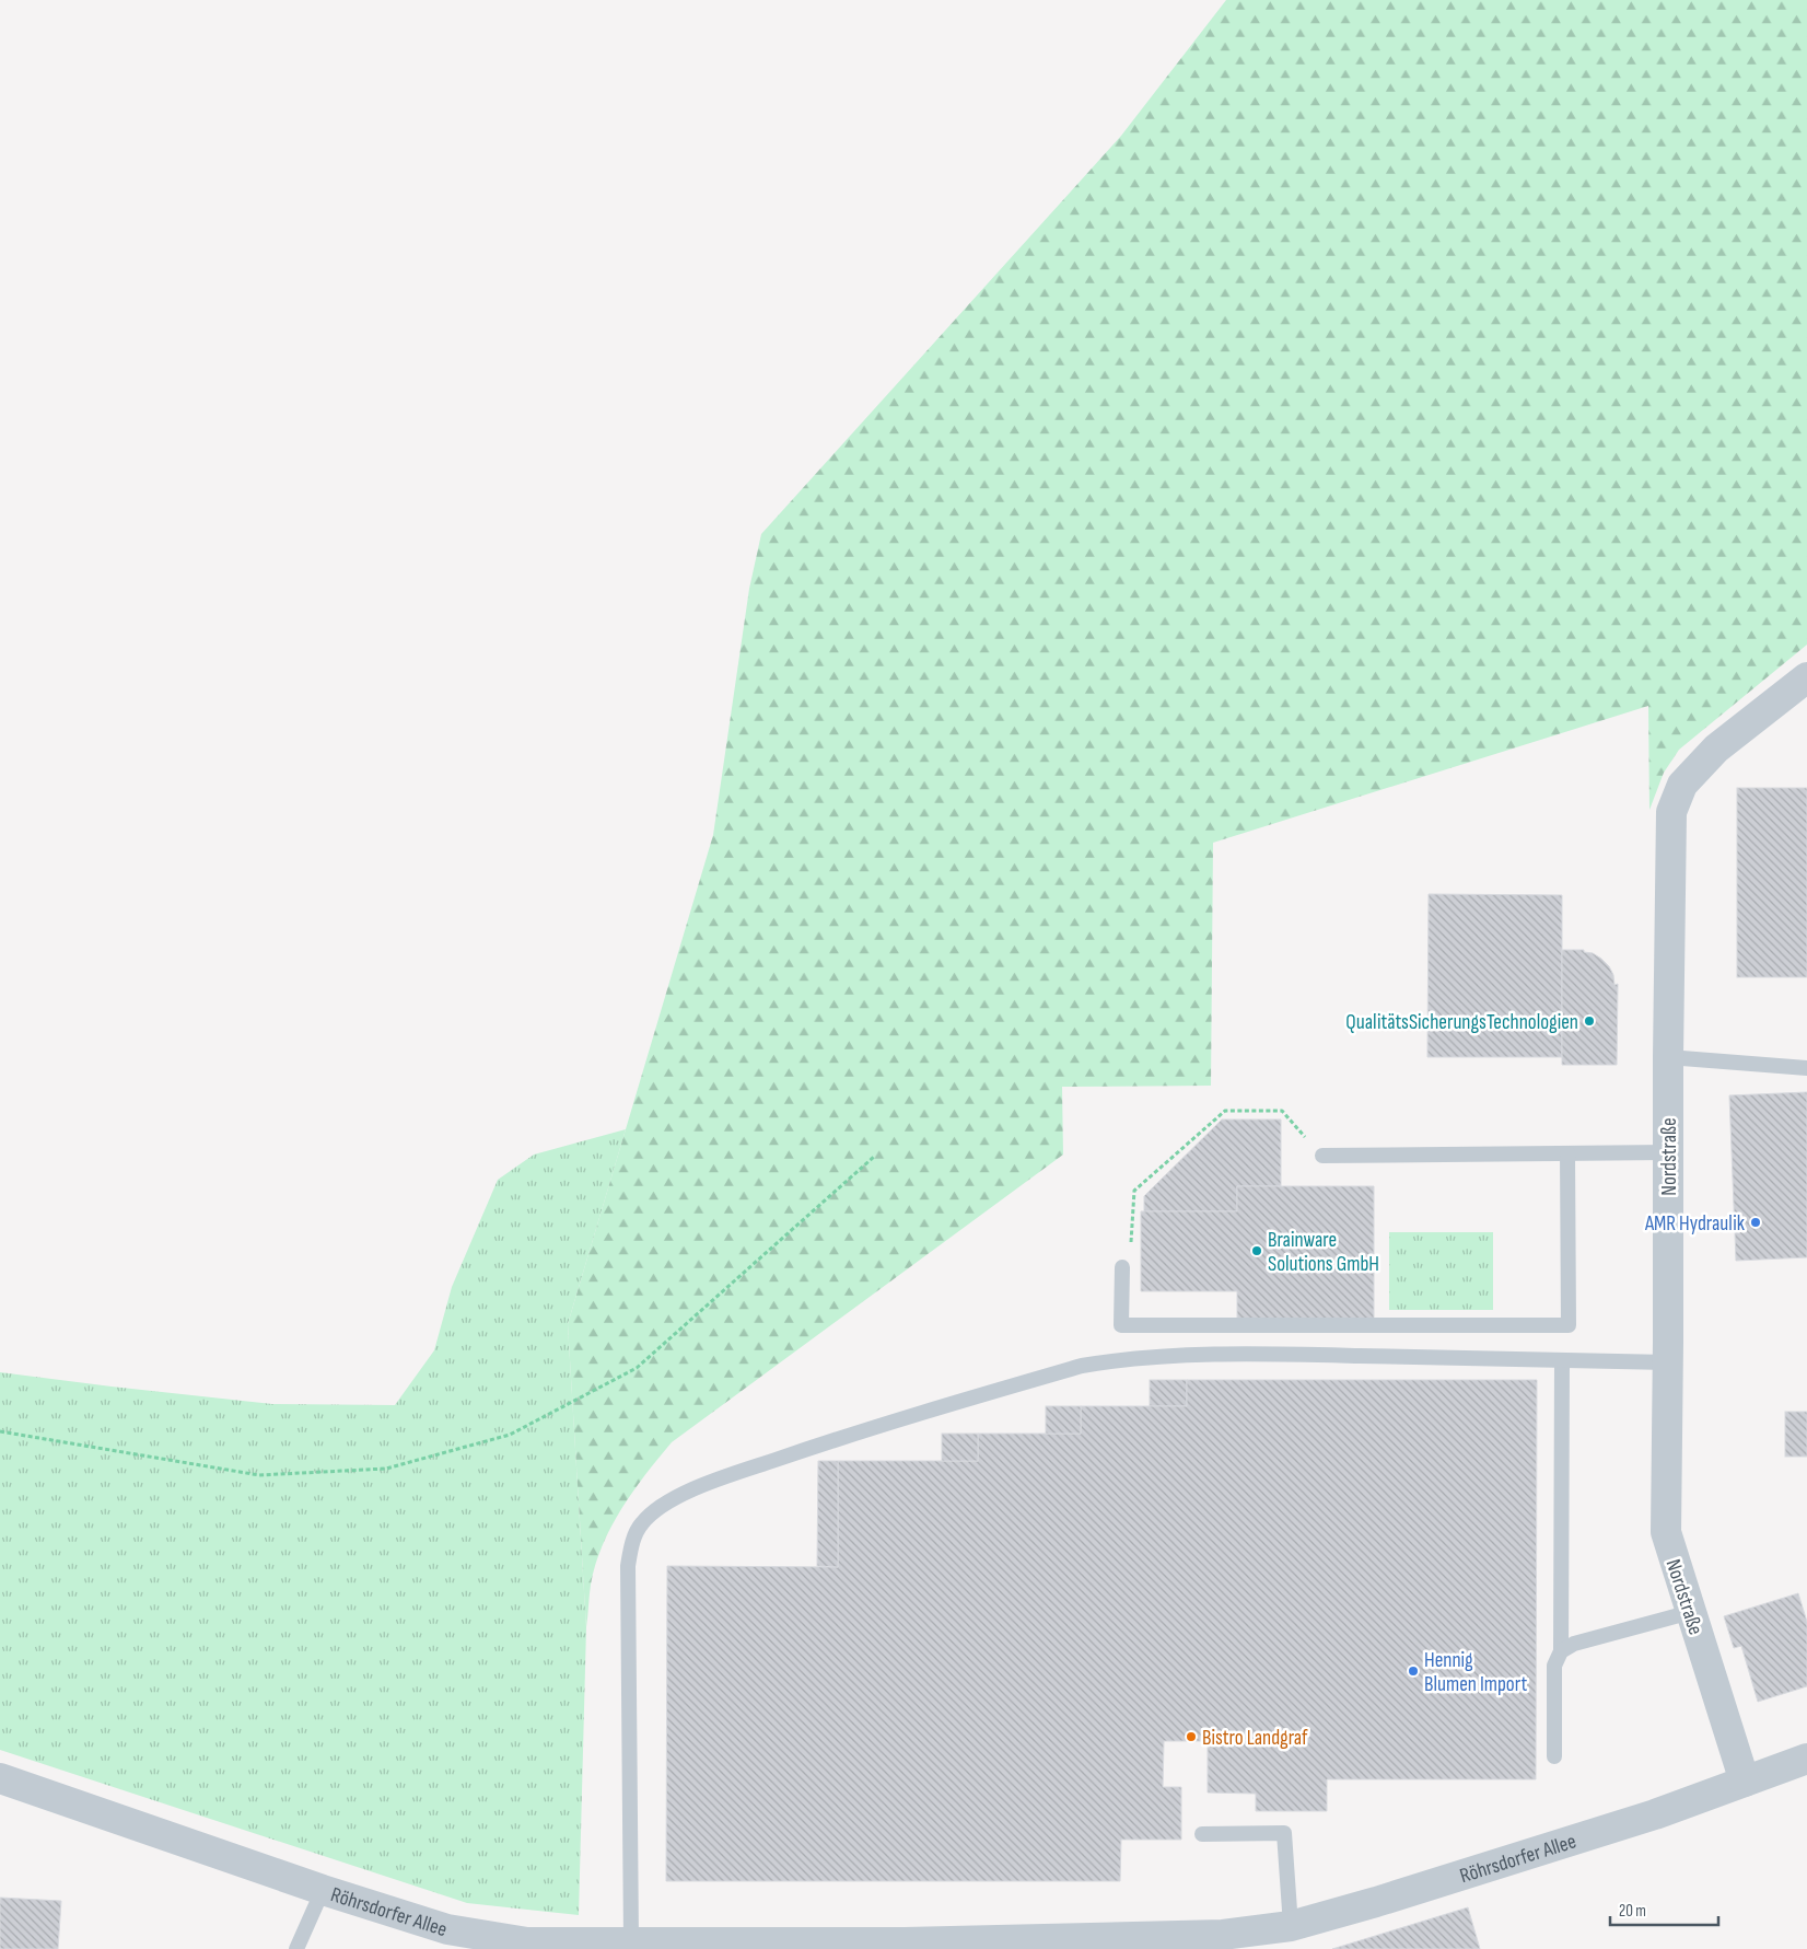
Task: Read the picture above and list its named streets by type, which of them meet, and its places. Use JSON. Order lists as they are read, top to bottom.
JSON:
{
  "streets": {
    "street": ["Nordstraße", "Röhrsdorfer Allee"]
  },
  "crossings": [
    ["Nordstraße", "Röhrsdorfer Allee"]
  ],
  "places": [
    "QualitätsSicherungsTechnologien",
    "AMR Hydraulik",
    "Brainware Solutions GmbH",
    "Hennig Blumen Import",
    "Bistro Landgraf"
  ],
  "scale_bar": "20 m"
}
